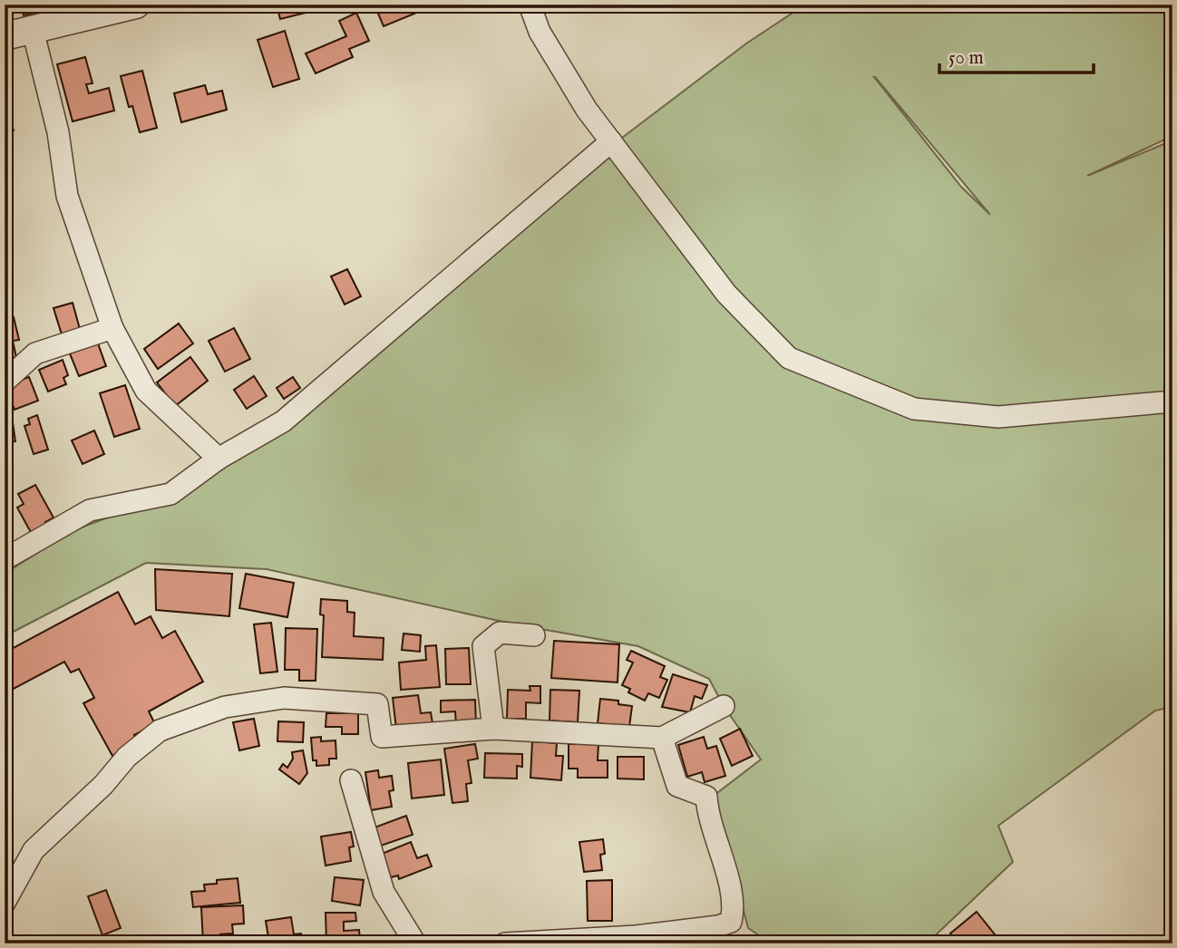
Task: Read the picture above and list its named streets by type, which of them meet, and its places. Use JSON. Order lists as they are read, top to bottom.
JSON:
{
  "scale_bar": "50 m"
}
